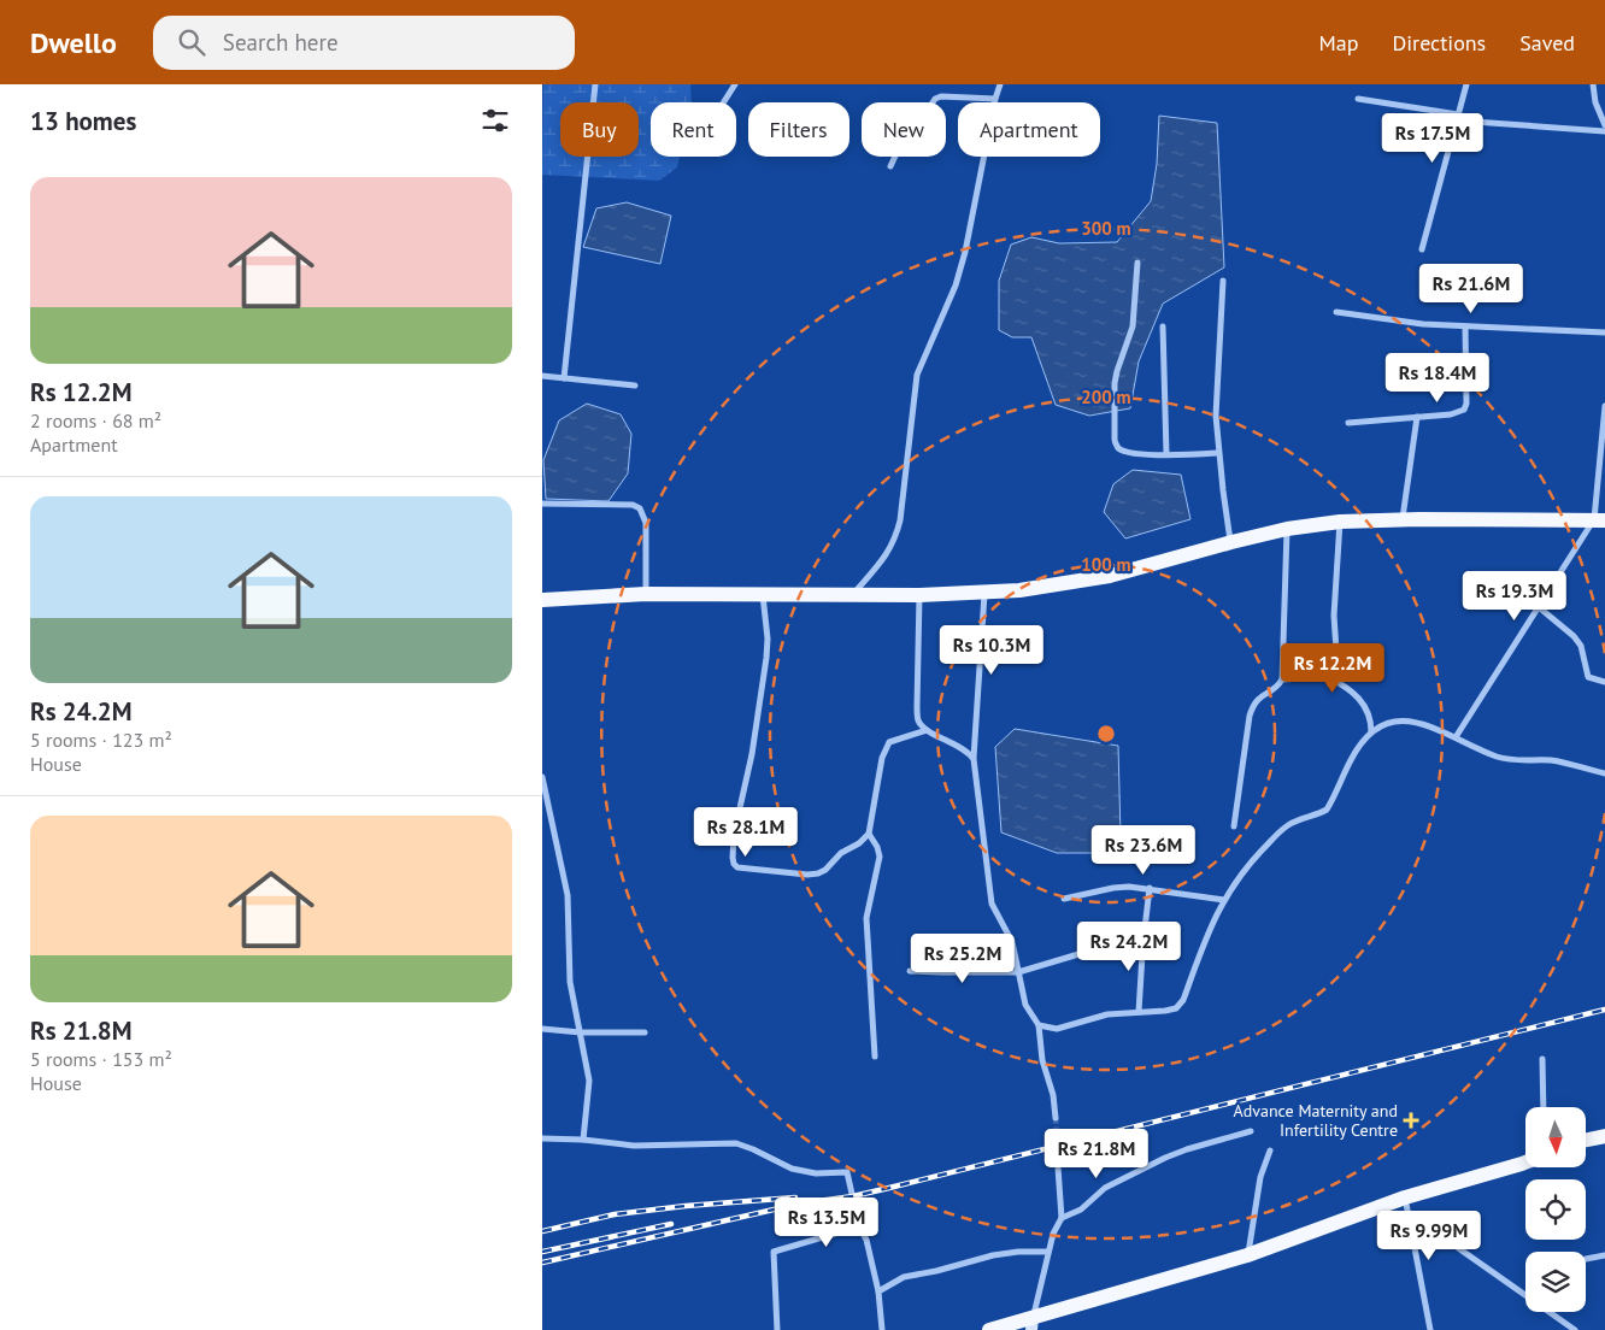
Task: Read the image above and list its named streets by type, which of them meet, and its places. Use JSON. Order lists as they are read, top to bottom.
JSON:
{
  "places": {
    "health": ["Advance Maternity and Infertility Centre"]
  },
  "north": "bottom",
  "page": {
    "header": "Dwello",
    "search": "Search here",
    "nav": ["Map", "Directions", "Saved"],
    "heading": "13 homes",
    "chip": [
      "Buy",
      "Rent",
      "Filters",
      "New",
      "Apartment"
    ],
    "price": [
      "Rs 17.5M",
      "Rs 21.6M",
      "Rs 18.4M",
      "Rs 19.3M",
      "Rs 10.3M",
      "Rs 12.2M",
      "Rs 28.1M",
      "Rs 23.6M",
      "Rs 24.2M",
      "Rs 25.2M",
      "Rs 21.8M",
      "Rs 13.5M",
      "Rs 9.99M"
    ],
    "list": [
      {
        "name": "Rs 12.2M",
        "note": "2 rooms · 68 m² · Apartment"
      },
      {
        "name": "Rs 24.2M",
        "note": "5 rooms · 123 m² · House"
      },
      {
        "name": "Rs 21.8M",
        "note": "5 rooms · 153 m² · House"
      }
    ]
  },
  "rings": ["300 m", "200 m", "100 m"]
}
